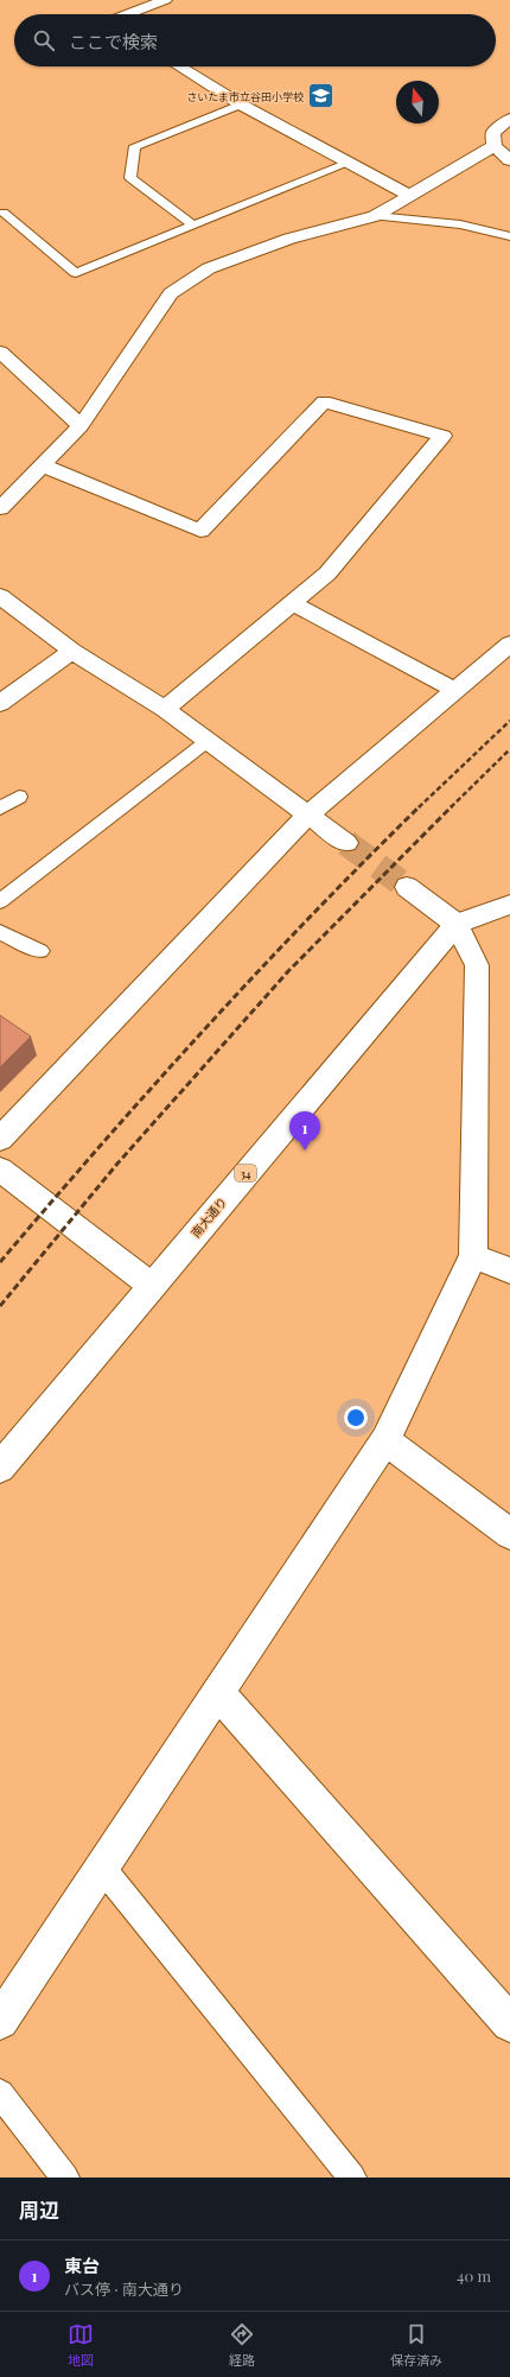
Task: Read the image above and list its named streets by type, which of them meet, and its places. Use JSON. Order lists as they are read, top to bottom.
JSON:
{
  "streets": {
    "street": ["34", "南大通り"]
  },
  "places": {
    "school or university": ["さいたま市立谷田小学校"]
  },
  "north": "top",
  "page": {
    "search": "ここで検索",
    "pins": "1",
    "heading": "周辺",
    "list": [
      {
        "mark": "1",
        "name": "東台",
        "note": "バス停 · 南大通り",
        "value": "40 m"
      }
    ],
    "nav": ["地図", "経路", "保存済み"]
  }
}
